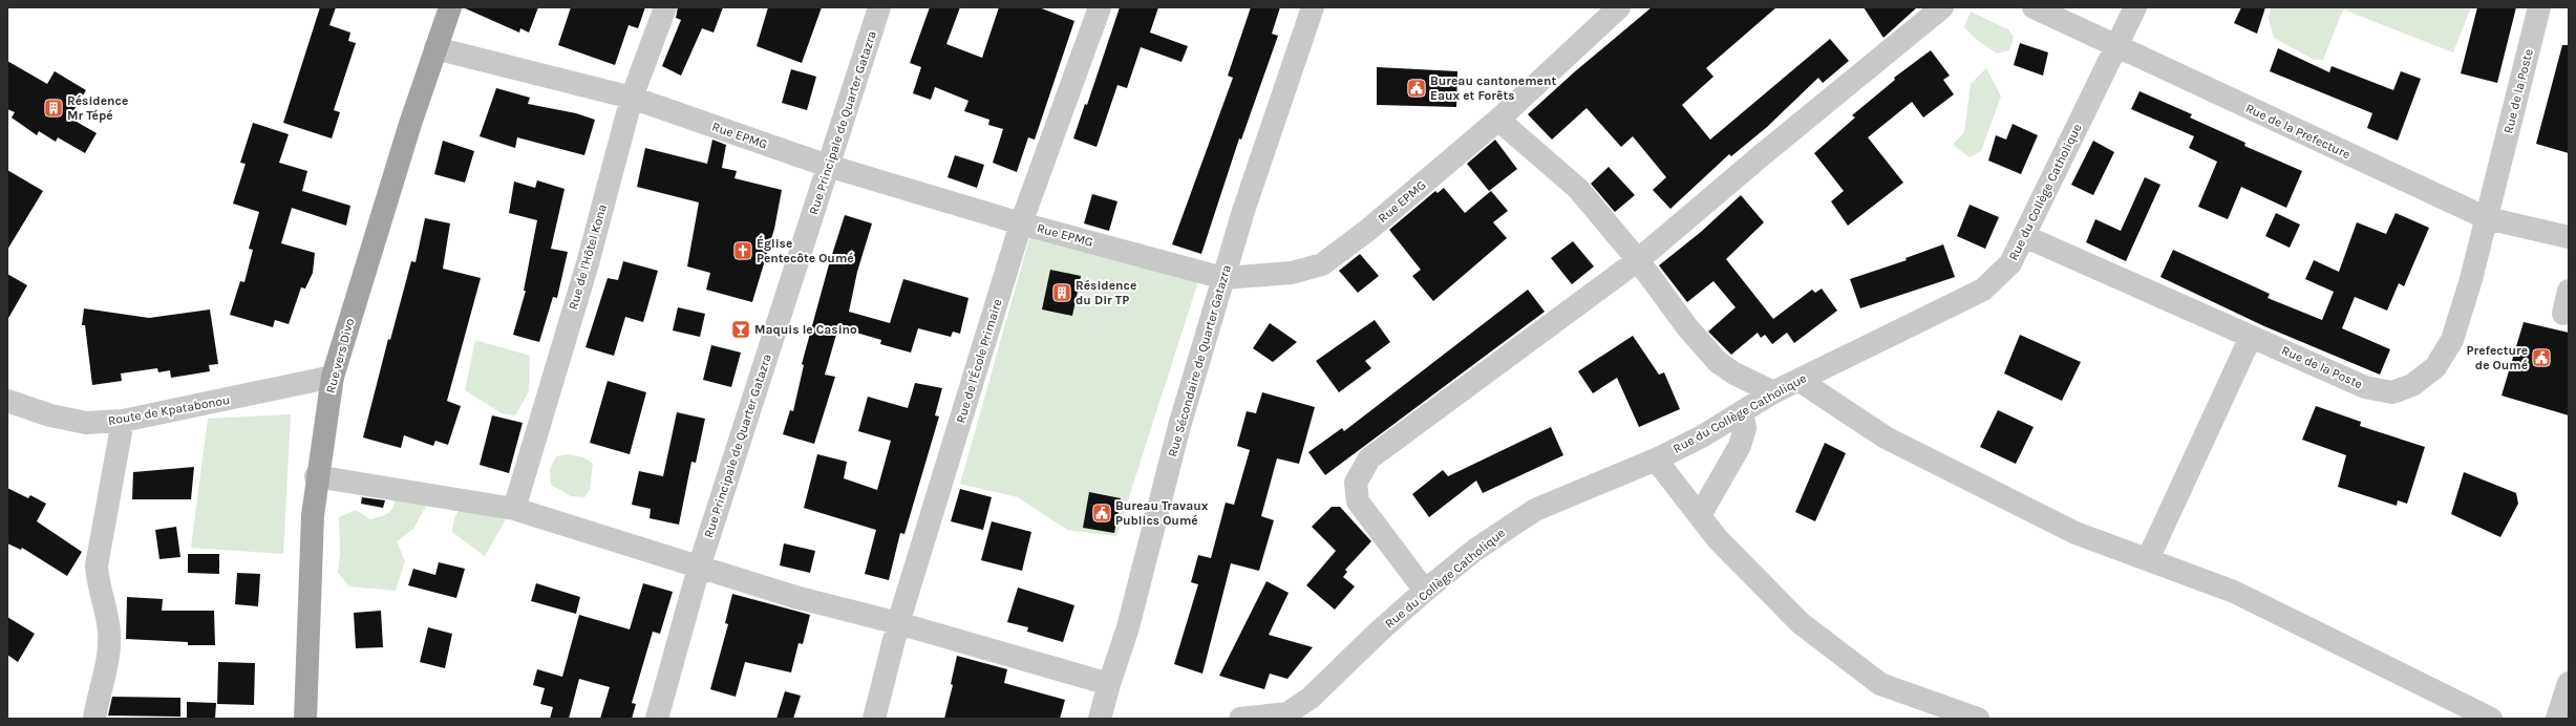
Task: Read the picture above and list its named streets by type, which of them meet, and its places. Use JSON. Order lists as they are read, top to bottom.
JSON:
{
  "streets": {
    "main road": ["Rue vers Divo"],
    "street": [
      "Rue de la Poste",
      "Rue Principale de Quarter Gatazra",
      "Rue de la Prefecture",
      "Rue EPMG",
      "Rue du Collège Catholique",
      "Rue de l'Hôtel Kona",
      "Rue de l'École Primaire",
      "Rue Sécondaire de Quarter Gatazra",
      "Route de Kpatabonou"
    ]
  },
  "crossings": [
    ["Rue de la Poste", "Rue de la Prefecture"],
    ["Rue de la Poste", "Rue du Collège Catholique"],
    ["Rue Principale de Quarter Gatazra", "Rue EPMG"],
    ["Rue de la Prefecture", "Rue du Collège Catholique"],
    ["Rue EPMG", "Rue de l'Hôtel Kona"],
    ["Rue EPMG", "Rue vers Divo"],
    ["Rue EPMG", "Rue de l'École Primaire"],
    ["Rue EPMG", "Rue Sécondaire de Quarter Gatazra"],
    ["Rue vers Divo", "Route de Kpatabonou"]
  ],
  "places": {
    "public building": ["Bureau cantonement Eaux et Forêts", "Prefecture de Oumé", "Bureau Travaux Publics Oumé"],
    "building": ["Résidence Mr Tépé", "Résidence du Dir TP"],
    "church": ["Église Pentecôte Oumé"],
    "bar": ["Maquis le Casino"]
  }
}
